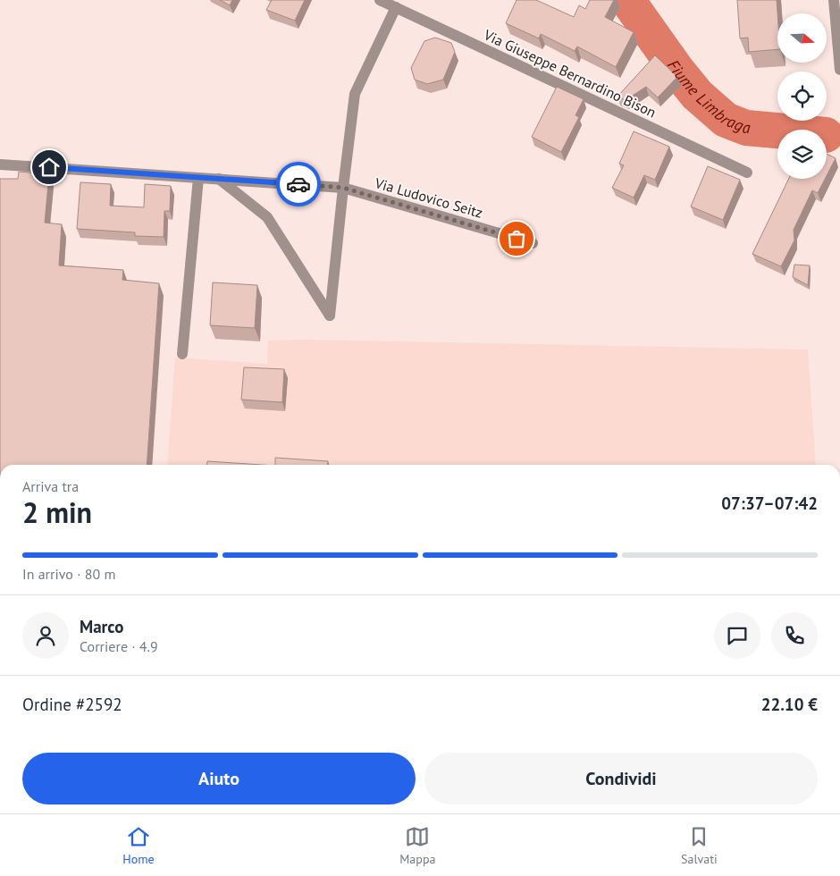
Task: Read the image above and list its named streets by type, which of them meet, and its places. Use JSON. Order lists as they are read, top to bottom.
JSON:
{
  "streets": {
    "street": ["Via Giuseppe Bernardino Bison", "Via Ludovico Seitz"]
  },
  "water": ["Fiume Limbraga"],
  "north": "right",
  "page": {
    "heading": ["2 min", "Arriva tra", "07:37–07:42"],
    "panel": [
      "Marco",
      "Corriere · 4.9",
      "Ordine #2592",
      "22.10 €"
    ],
    "bar": "In arrivo · 80 m",
    "buttons": ["Aiuto", "Condividi"],
    "tabs": ["Home", "Mappa", "Salvati"]
  }
}
